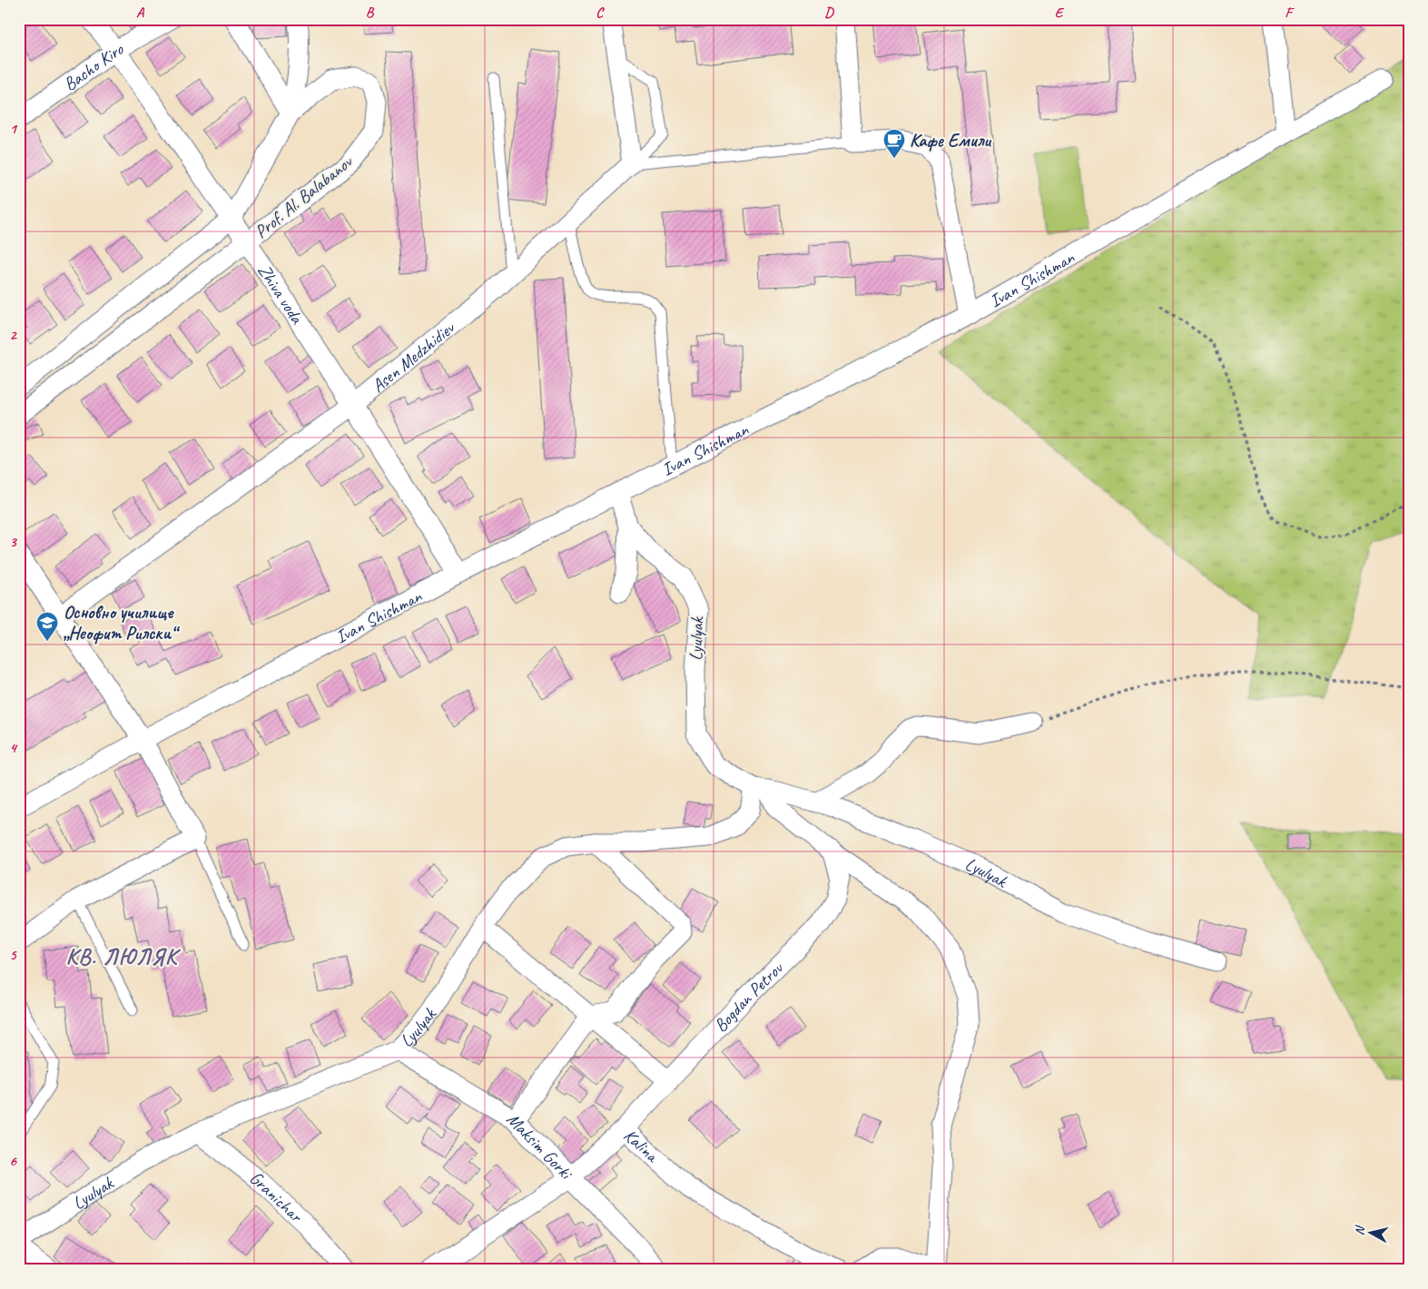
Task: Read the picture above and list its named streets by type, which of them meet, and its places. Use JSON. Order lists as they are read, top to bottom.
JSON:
{
  "streets": {
    "street": [
      "Bacho Kiro",
      "Prof. Al. Balabanov",
      "Ivan Shishman",
      "Zhiva voda",
      "Asen Medzhidiev",
      "Lyulyak",
      "Bogdan Petrov",
      "Maksim Gorki",
      "Kalina",
      "Granichar"
    ]
  },
  "crossings": [
    ["Bacho Kiro", "Zhiva voda"],
    ["Prof. Al. Balabanov", "Zhiva voda"],
    ["Ivan Shishman", "Zhiva voda"],
    ["Ivan Shishman", "Lyulyak"],
    ["Zhiva voda", "Asen Medzhidiev"],
    ["Lyulyak", "Maksim Gorki"],
    ["Lyulyak", "Granichar"],
    ["Bogdan Petrov", "Kalina"],
    ["Maksim Gorki", "Kalina"]
  ],
  "districts": ["КВ. ЛЮЛЯК"],
  "places": {
    "cafe": ["Кафе Емили"],
    "school or university": ["Основно училище „Неофит Рилски“"]
  },
  "north": "left",
  "grid": {
    "columns": [
      "A",
      "B",
      "C",
      "D",
      "E",
      "F"
    ],
    "rows": [
      "1",
      "2",
      "3",
      "4",
      "5",
      "6"
    ]
  }
}
